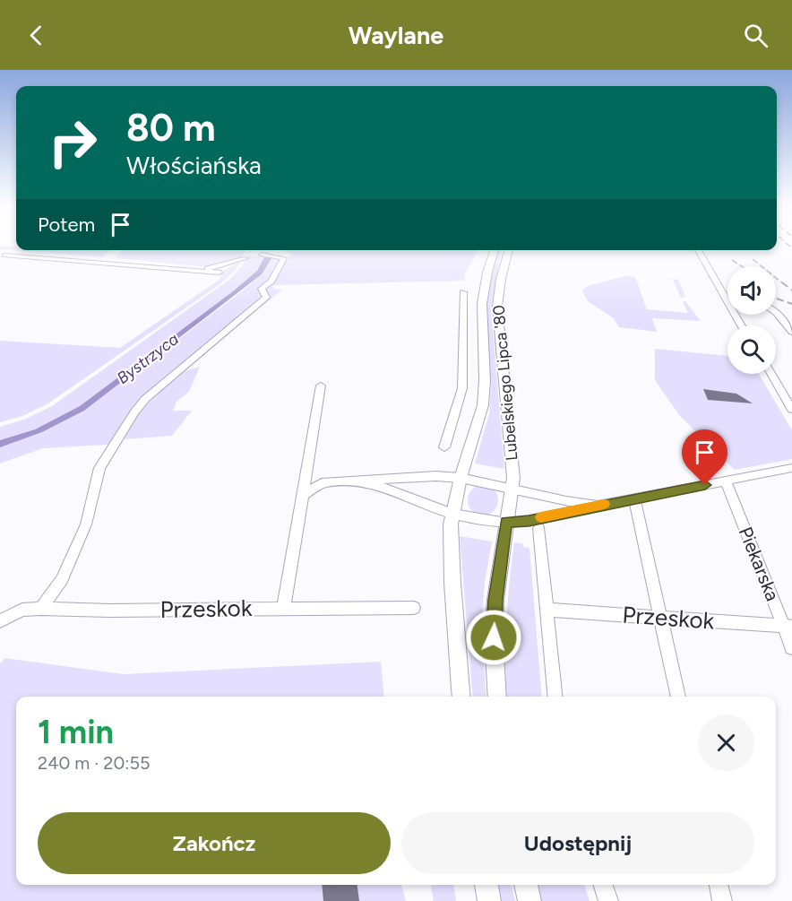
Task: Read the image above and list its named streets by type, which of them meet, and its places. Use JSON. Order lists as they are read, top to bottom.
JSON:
{
  "streets": {
    "main road": ["Lubelskiego Lipca '80"],
    "street": ["Piekarska", "Przeskok"]
  },
  "crossings": [
    ["Piekarska", "Przeskok"]
  ],
  "water": ["Bystrzyca"],
  "page": {
    "header": "Waylane",
    "turn": ["80 m", "Włościańska"],
    "then": "Potem",
    "heading": ["1 min", "240 m · 20:55"],
    "buttons": ["Zakończ", "Udostępnij"]
  }
}
